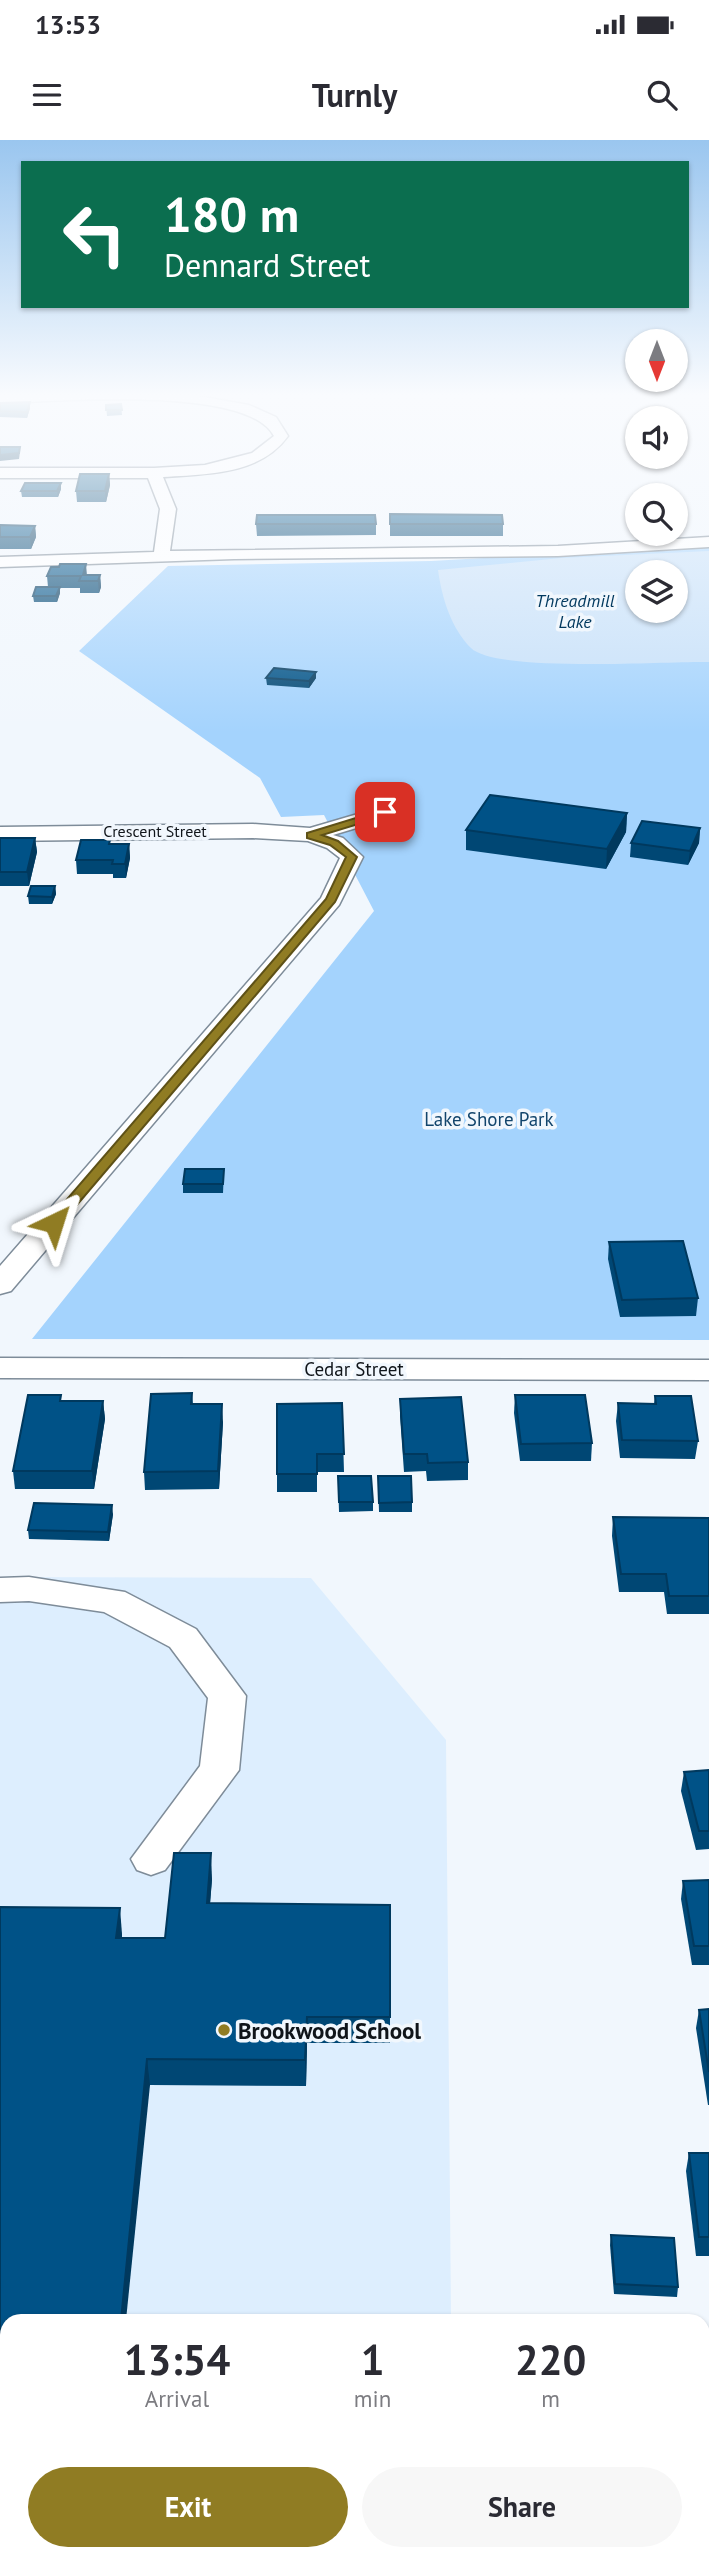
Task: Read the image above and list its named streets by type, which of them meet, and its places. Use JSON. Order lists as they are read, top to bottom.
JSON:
{
  "streets": {
    "street": ["Crescent Street", "Cedar Street"]
  },
  "water": ["Threadmill Lake"],
  "parks": ["Lake Shore Park"],
  "places": ["Brookwood School"],
  "north": "bottom",
  "page": {
    "status": "13:53",
    "header": "Turnly",
    "turn": ["180 m", "Dennard Street"],
    "eta": [
      "13:54",
      "Arrival",
      "1",
      "min",
      "220",
      "m"
    ],
    "buttons": ["Exit", "Share"]
  }
}
